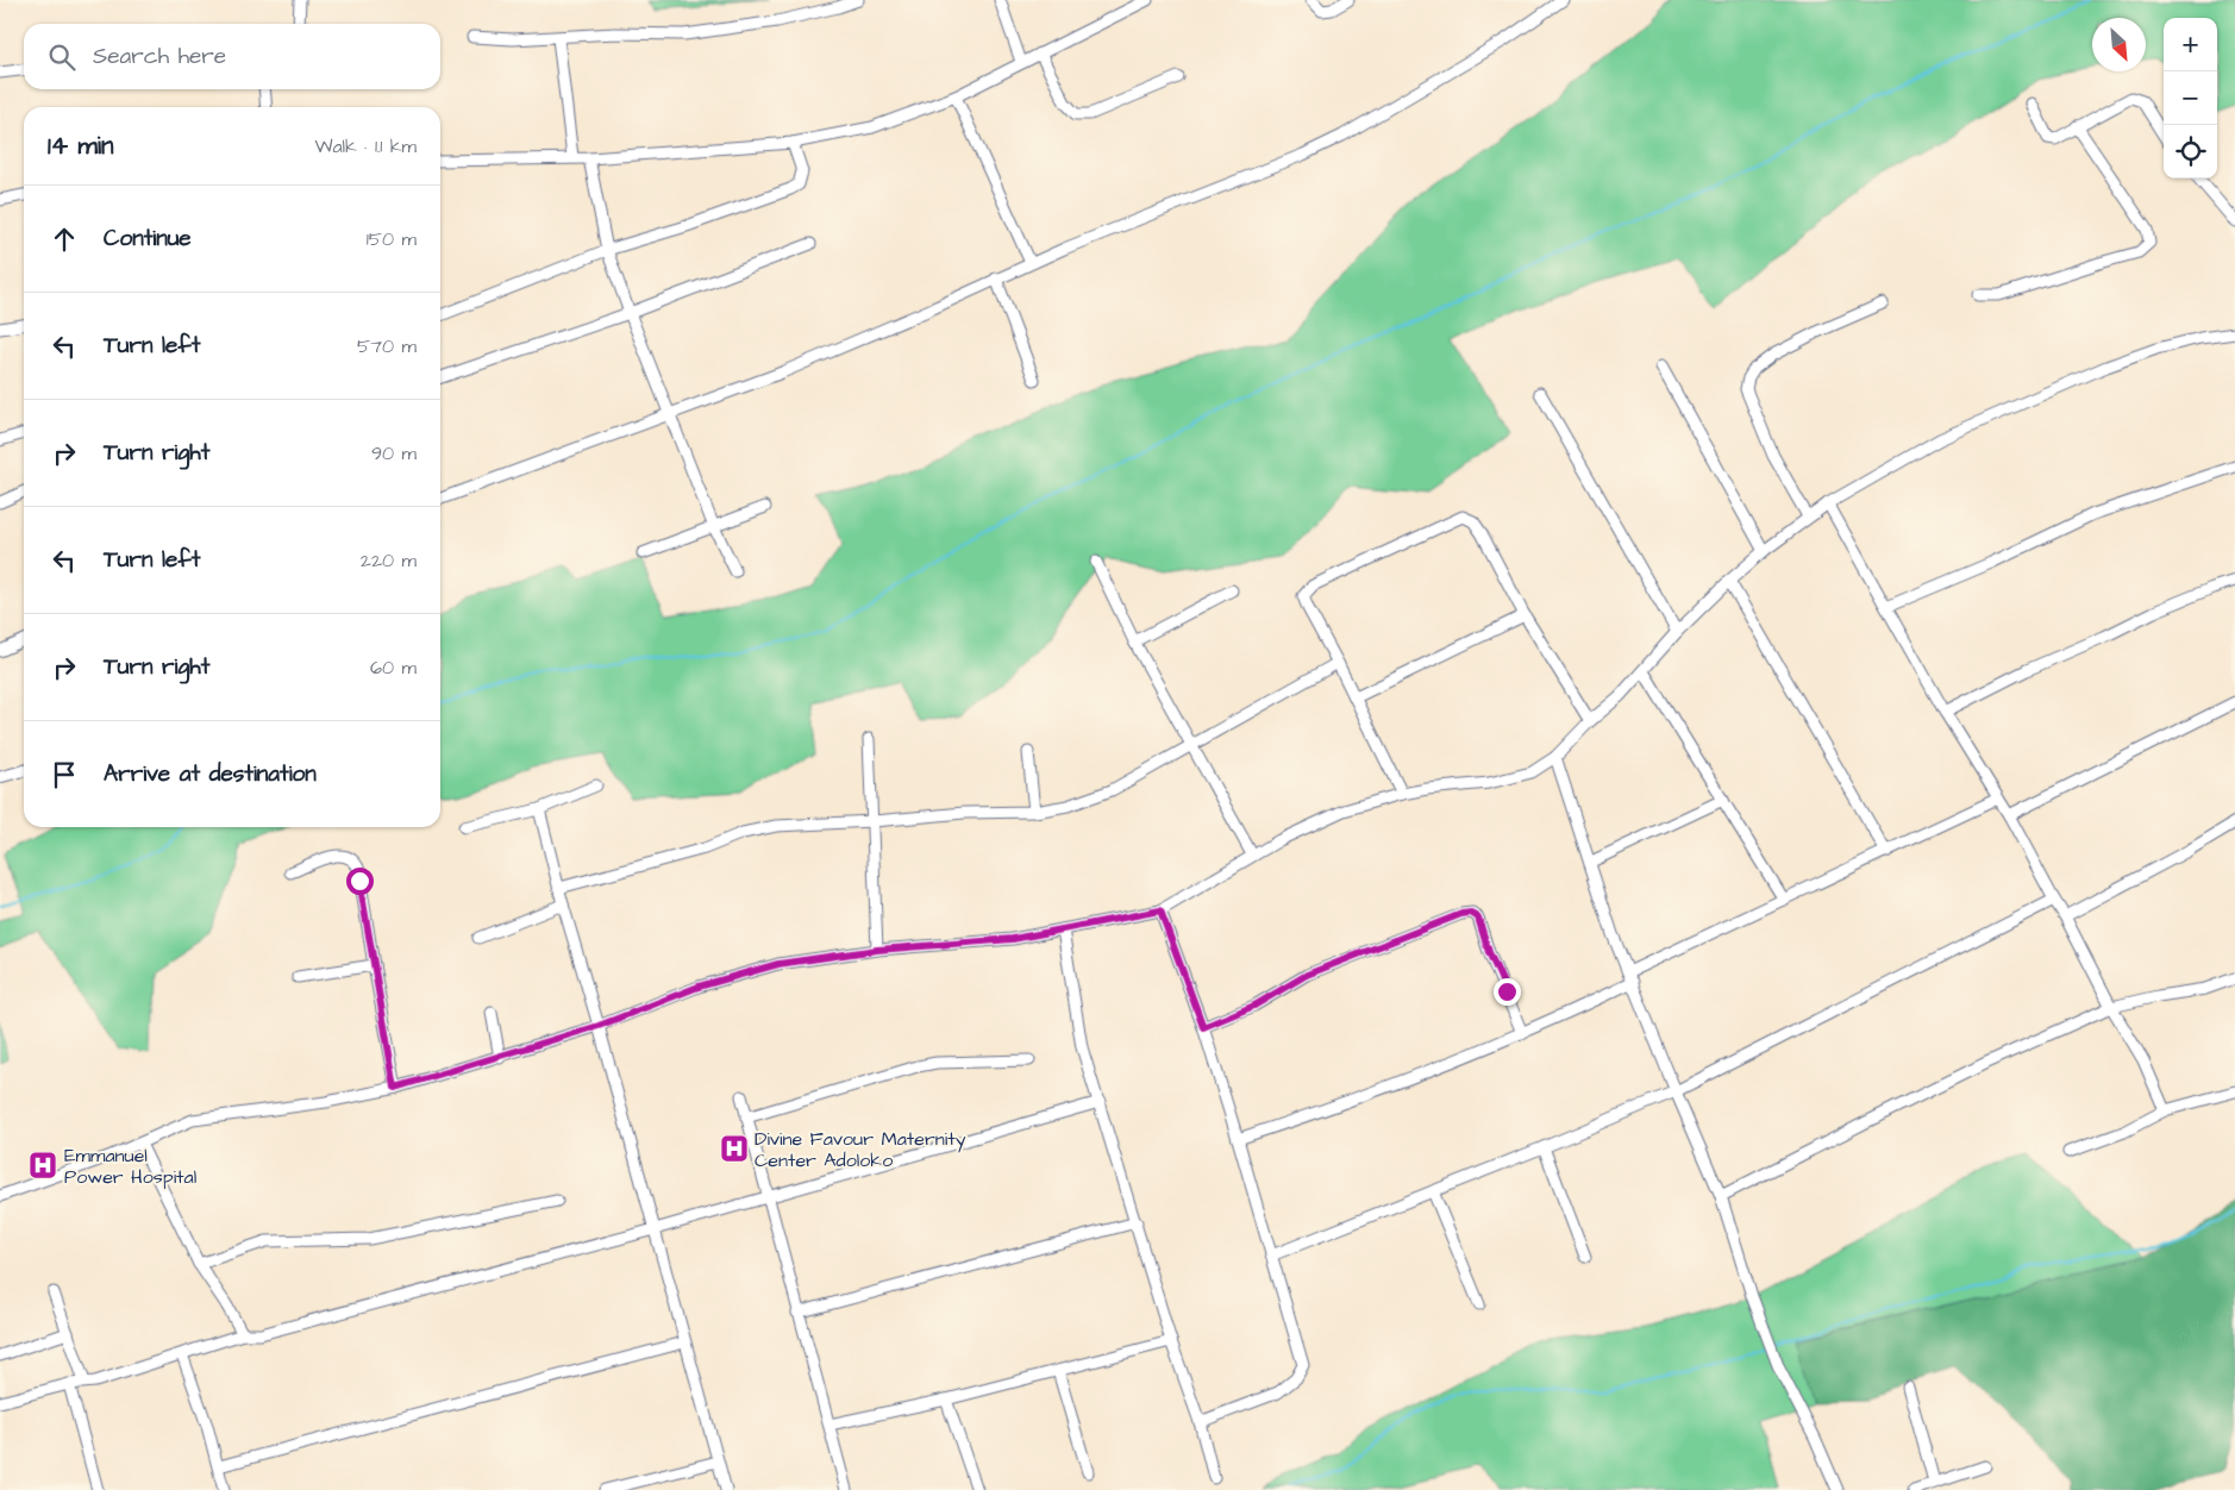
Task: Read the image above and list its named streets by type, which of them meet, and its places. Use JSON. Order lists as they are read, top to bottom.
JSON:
{
  "places": {
    "hospital": ["Divine Favour Maternity Center Adoloko", "Emmanuel Power Hospital"]
  },
  "north": "bottom right",
  "page": {
    "map_buttons": ["+", "−"],
    "search": "Search here",
    "heading": ["14 min", "Walk · 1.1 km"],
    "list": [
      ["Continue", "150 m"],
      ["Turn left", "570 m"],
      ["Turn right", "90 m"],
      ["Turn left", "220 m"],
      ["Turn right", "60 m"],
      "Arrive at destination"
    ]
  }
}
